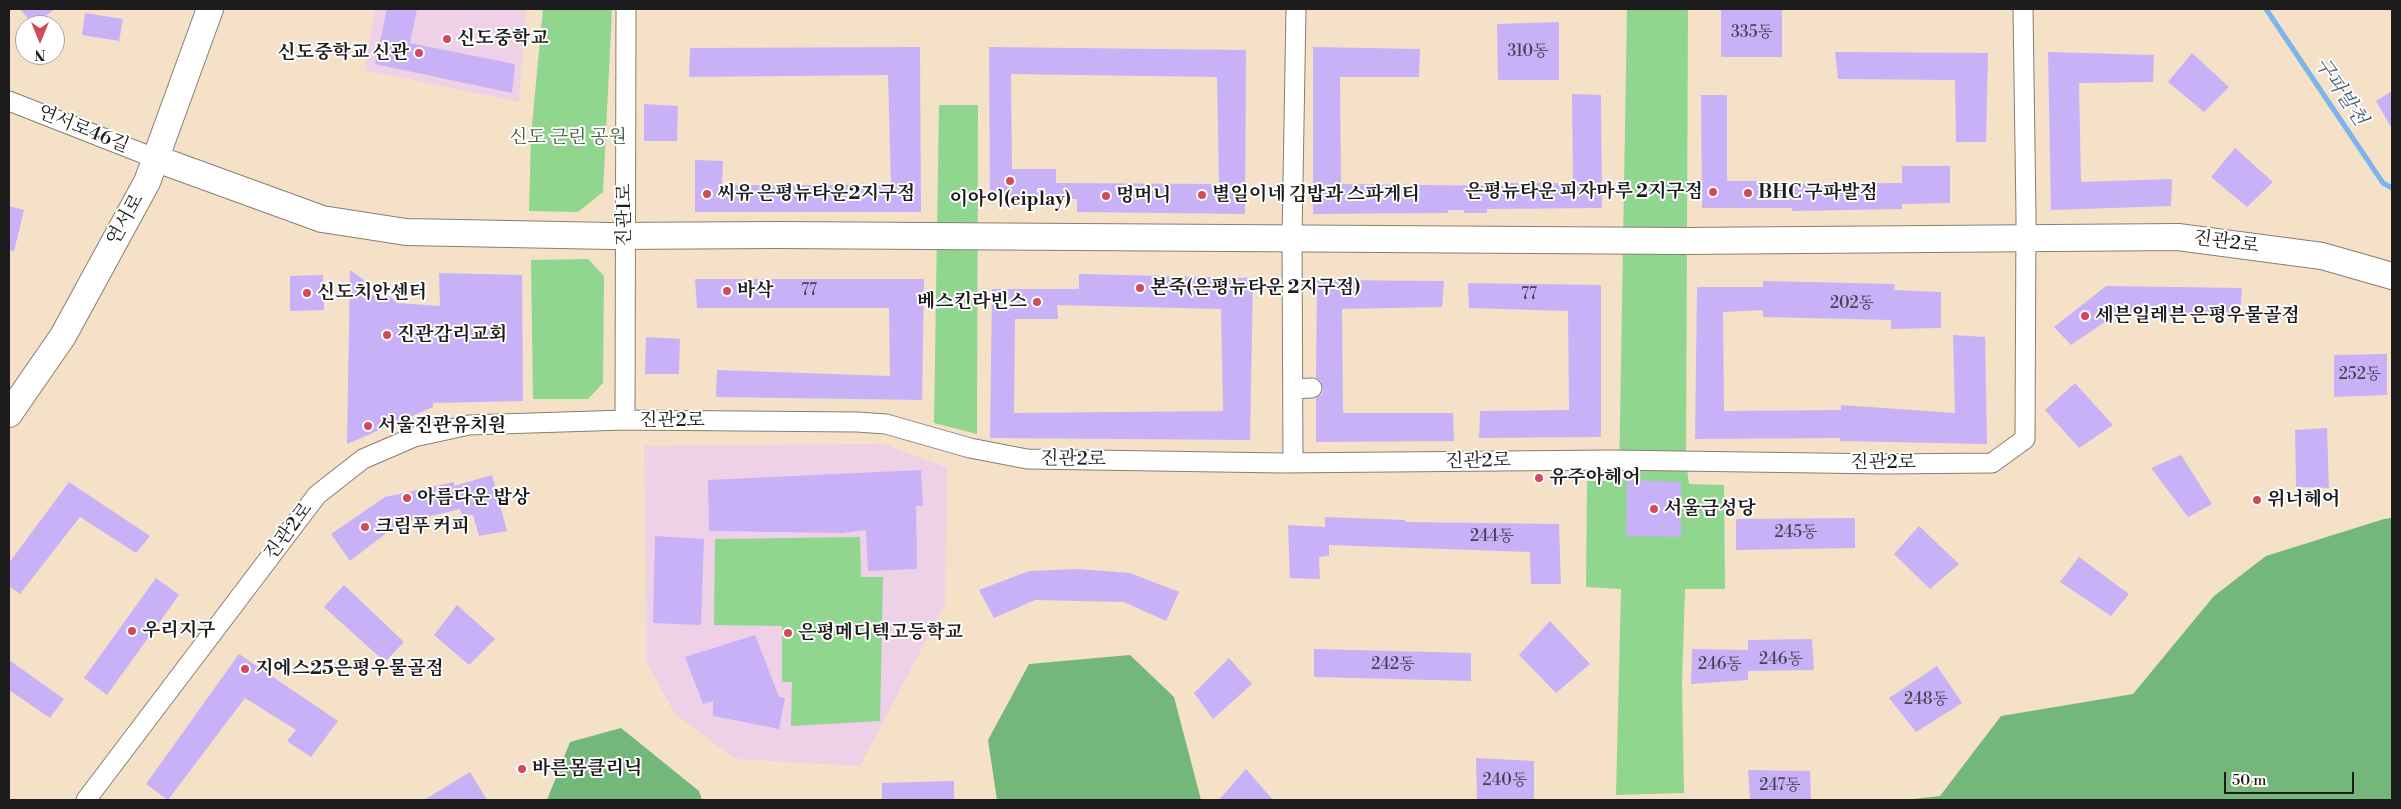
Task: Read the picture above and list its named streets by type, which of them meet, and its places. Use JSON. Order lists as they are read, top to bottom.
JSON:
{
  "streets": {
    "street": [
      "연서로46길",
      "진관1로",
      "연서로",
      "진관2로"
    ]
  },
  "crossings": [
    ["연서로46길", "연서로"],
    ["연서로46길", "진관2로"],
    ["진관1로", "진관2로"],
    ["연서로", "진관2로"]
  ],
  "water": ["구파발천"],
  "parks": ["신도 근린 공원"],
  "places": [
    "신도중학교",
    "신도중학교 신관",
    "이아이(eiplay)",
    "은평뉴타운 피자마루 2지구점",
    "BHC 구파발점",
    "씨유 은평뉴타운2지구점",
    "별일이네 김밥과 스파게티",
    "멍머니",
    "본죽(은평뉴타운 2지구점)",
    "바삭",
    "신도치안센터",
    "베스킨라빈스",
    "세븐일레븐 은평우물골점",
    "진관감리교회",
    "서울진관유치원",
    "유주아헤어",
    "아름다운 밥상",
    "위너헤어",
    "서울금성당",
    "크림푸 커피",
    "우리지구",
    "은평메디텍고등학교",
    "지에스25은평우물골점",
    "바른몸클리닉"
  ],
  "house_numbers": [
    "335동",
    "310동",
    "77",
    "77",
    "202동",
    "252동",
    "245동",
    "244동",
    "246동",
    "242동",
    "246동",
    "248동",
    "240동",
    "247동"
  ],
  "scale_bar": "50 m",
  "north": "bottom"
}
